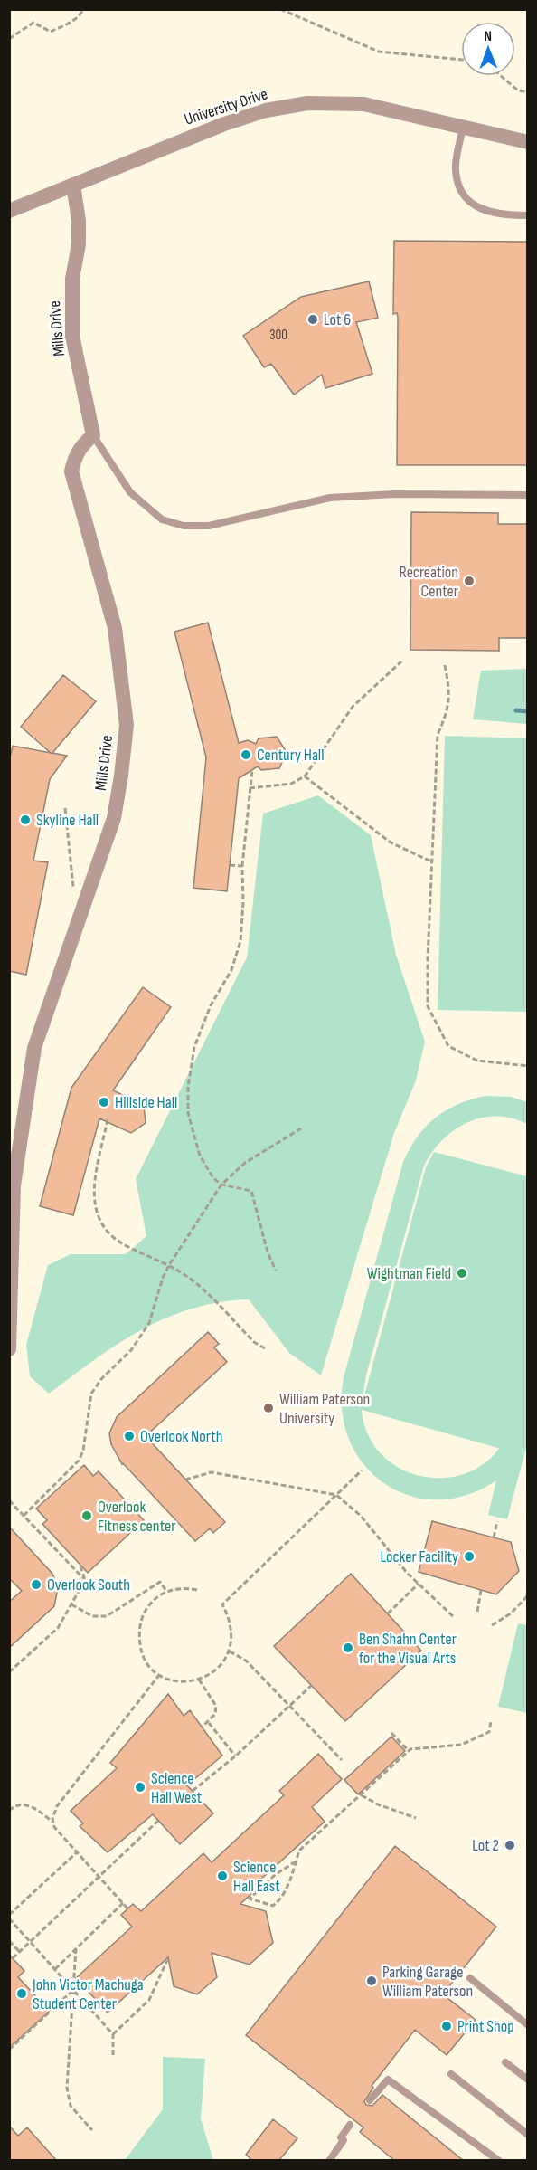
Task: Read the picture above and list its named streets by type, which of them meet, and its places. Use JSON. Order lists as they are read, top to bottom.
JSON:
{
  "streets": {
    "street": ["University Drive", "Mills Drive"]
  },
  "crossings": [
    ["University Drive", "Mills Drive"]
  ],
  "places": [
    "Lot 6",
    "Recreation Center",
    "Century Hall",
    "Skyline Hall",
    "Hillside Hall",
    "Wightman Field",
    "William Paterson University",
    "Overlook North",
    "Overlook Fitness center",
    "Locker Facility",
    "Overlook South",
    "Ben Shahn Center for the Visual Arts",
    "Science Hall West",
    "Lot 2",
    "Science Hall East",
    "Parking Garage William Paterson",
    "John Victor Machuga Student Center",
    "Print Shop"
  ],
  "house_numbers": ["300"],
  "north": "top"
}
